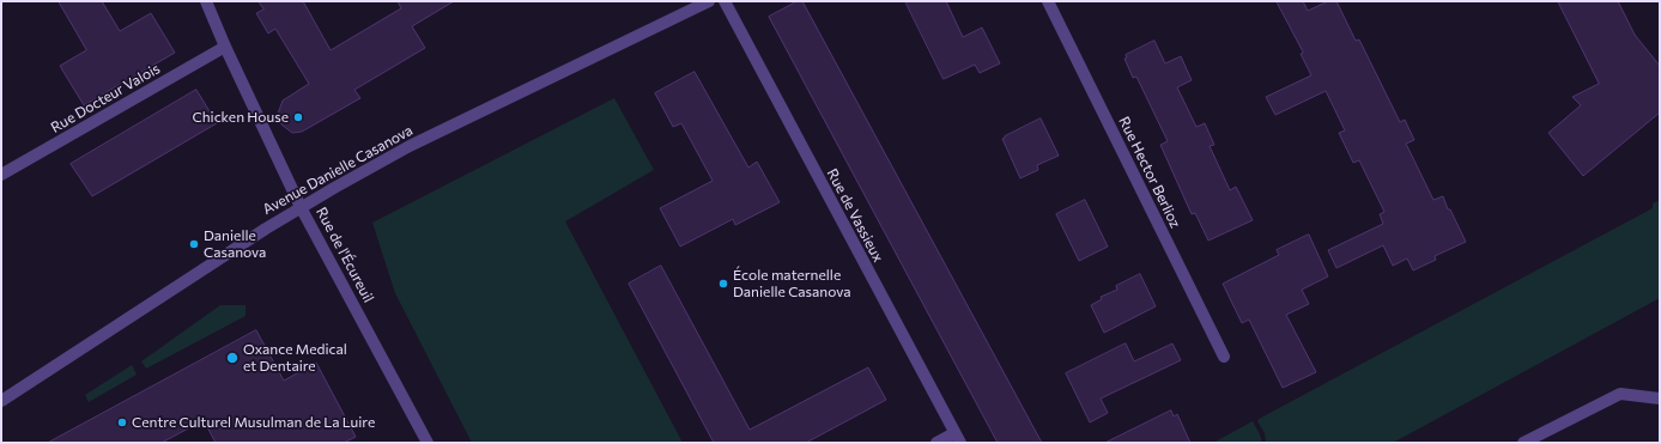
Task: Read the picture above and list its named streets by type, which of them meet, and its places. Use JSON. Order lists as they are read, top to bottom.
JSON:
{
  "streets": {
    "street": [
      "Rue Docteur Valois",
      "Avenue Danielle Casanova",
      "Rue Hector Berlioz",
      "Rue de Vassieux",
      "Rue de l'Écureuil"
    ]
  },
  "crossings": [
    ["Rue Docteur Valois", "Rue de l'Écureuil"],
    ["Avenue Danielle Casanova", "Rue de l'Écureuil"]
  ],
  "places": [
    "Chicken House",
    "Danielle Casanova",
    "École maternelle Danielle Casanova",
    "Oxance Medical et Dentaire",
    "Centre Culturel Musulman de La Luire"
  ]
}
